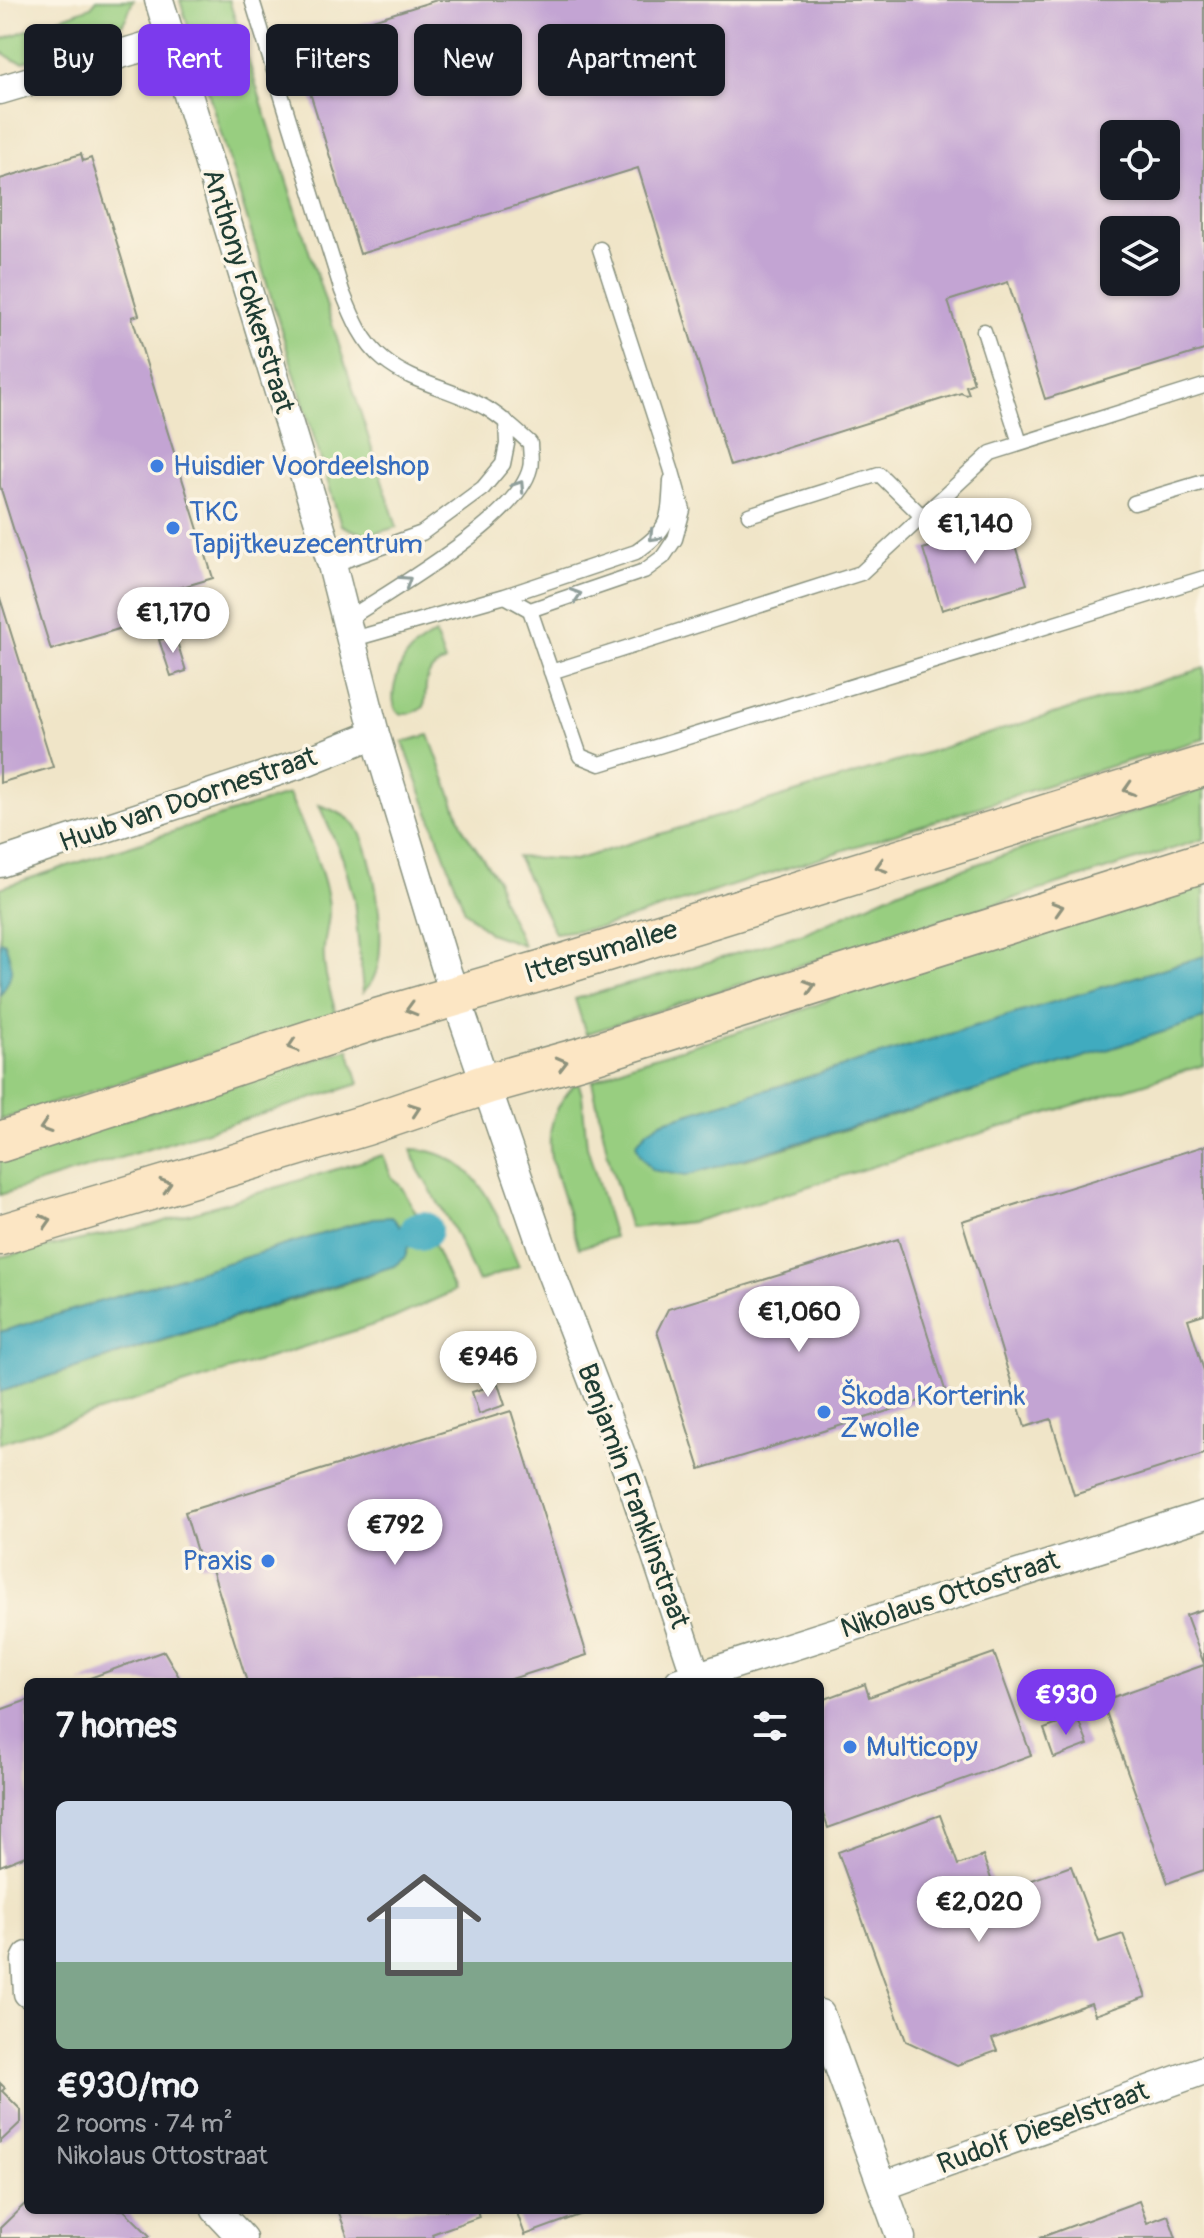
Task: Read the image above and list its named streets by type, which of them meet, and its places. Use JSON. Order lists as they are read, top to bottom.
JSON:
{
  "streets": {
    "main road": ["Ittersumallee"],
    "street": [
      "Anthony Fokkerstraat",
      "Huub van Doornestraat",
      "Benjamin Franklinstraat",
      "Nikolaus Ottostraat",
      "Rudolf Dieselstraat"
    ]
  },
  "crossings": [
    ["Anthony Fokkerstraat", "Huub van Doornestraat"],
    ["Anthony Fokkerstraat", "Ittersumallee"],
    ["Anthony Fokkerstraat", "Benjamin Franklinstraat"],
    ["Ittersumallee", "Benjamin Franklinstraat"]
  ],
  "places": [
    "Huisdier Voordeelshop",
    "TKC Tapijtkeuzecentrum",
    "Škoda Korterink Zwolle",
    "Praxis",
    "Multicopy"
  ],
  "page": {
    "chip": [
      "Buy",
      "Rent",
      "Filters",
      "New",
      "Apartment"
    ],
    "price": [
      "€1,140",
      "€1,170",
      "€1,060",
      "€946",
      "€792",
      "€930",
      "€2,020"
    ],
    "heading": "7 homes",
    "list": [
      {
        "name": "€930/mo",
        "note": "2 rooms · 74 m² · Nikolaus Ottostraat"
      }
    ]
  }
}
